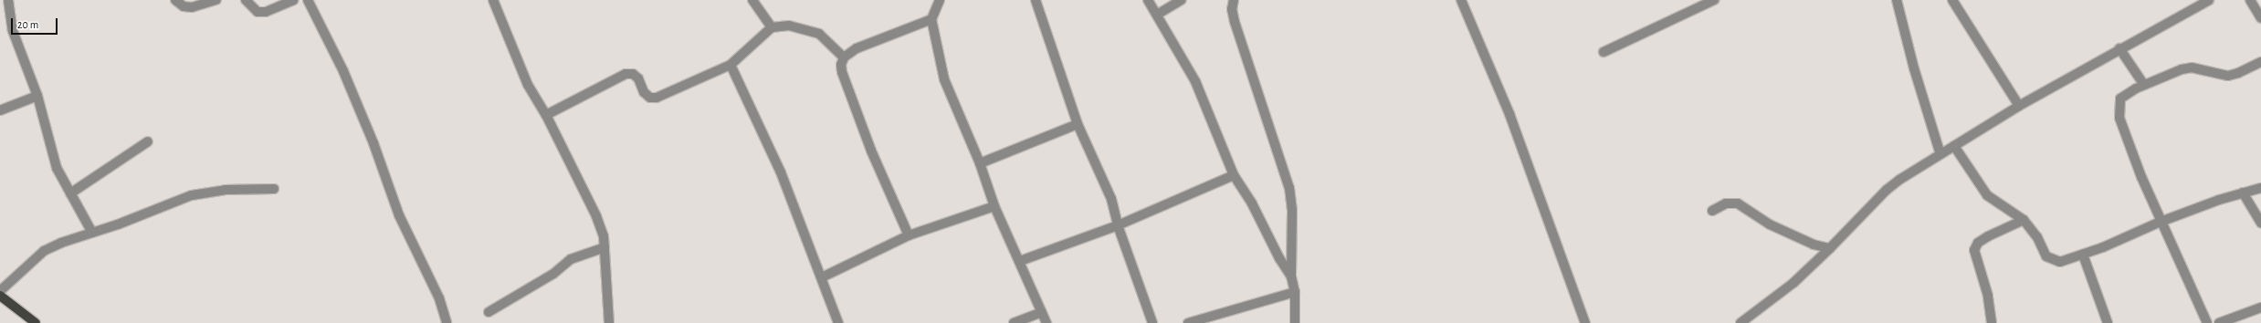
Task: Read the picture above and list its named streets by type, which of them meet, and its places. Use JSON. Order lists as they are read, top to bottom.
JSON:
{
  "scale_bar": "20 m"
}
